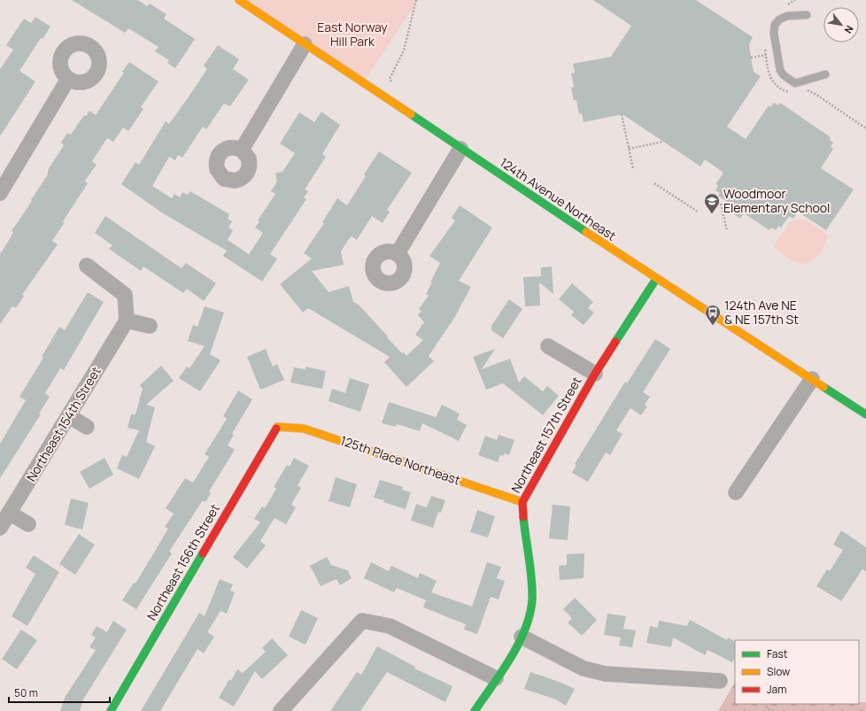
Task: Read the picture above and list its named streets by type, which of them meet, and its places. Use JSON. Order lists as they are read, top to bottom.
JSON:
{
  "streets": {
    "street": [
      "124th Avenue Northeast",
      "Northeast 154th Street",
      "Northeast 157th Street",
      "125th Place Northeast",
      "Northeast 156th Street"
    ]
  },
  "crossings": [
    ["124th Avenue Northeast", "Northeast 157th Street"],
    ["Northeast 157th Street", "125th Place Northeast"],
    ["125th Place Northeast", "Northeast 156th Street"]
  ],
  "parks": ["East Norway Hill Park"],
  "places": {
    "school or university": ["Woodmoor Elementary School"],
    "bus stop": ["124th Ave NE & NE 157th St"]
  },
  "legend": ["Fast", "Slow", "Jam"],
  "scale_bar": "50 m",
  "north": "bottom right"
}
